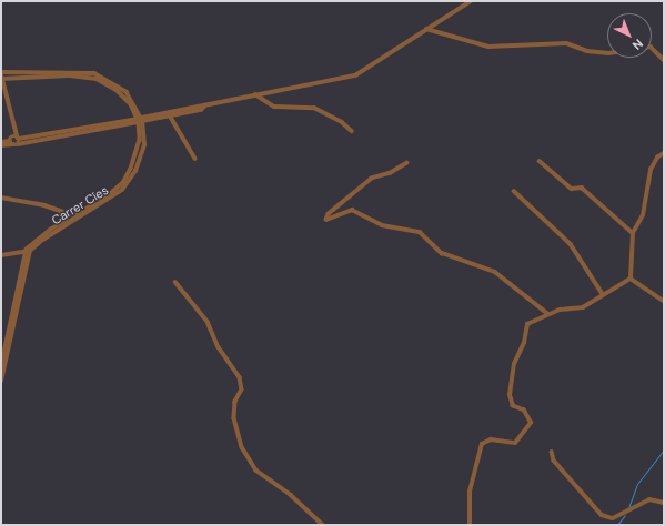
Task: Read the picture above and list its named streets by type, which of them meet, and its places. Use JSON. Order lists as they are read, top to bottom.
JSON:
{
  "streets": {
    "street": ["Carrer Cíes"]
  },
  "north": "bottom right"
}
